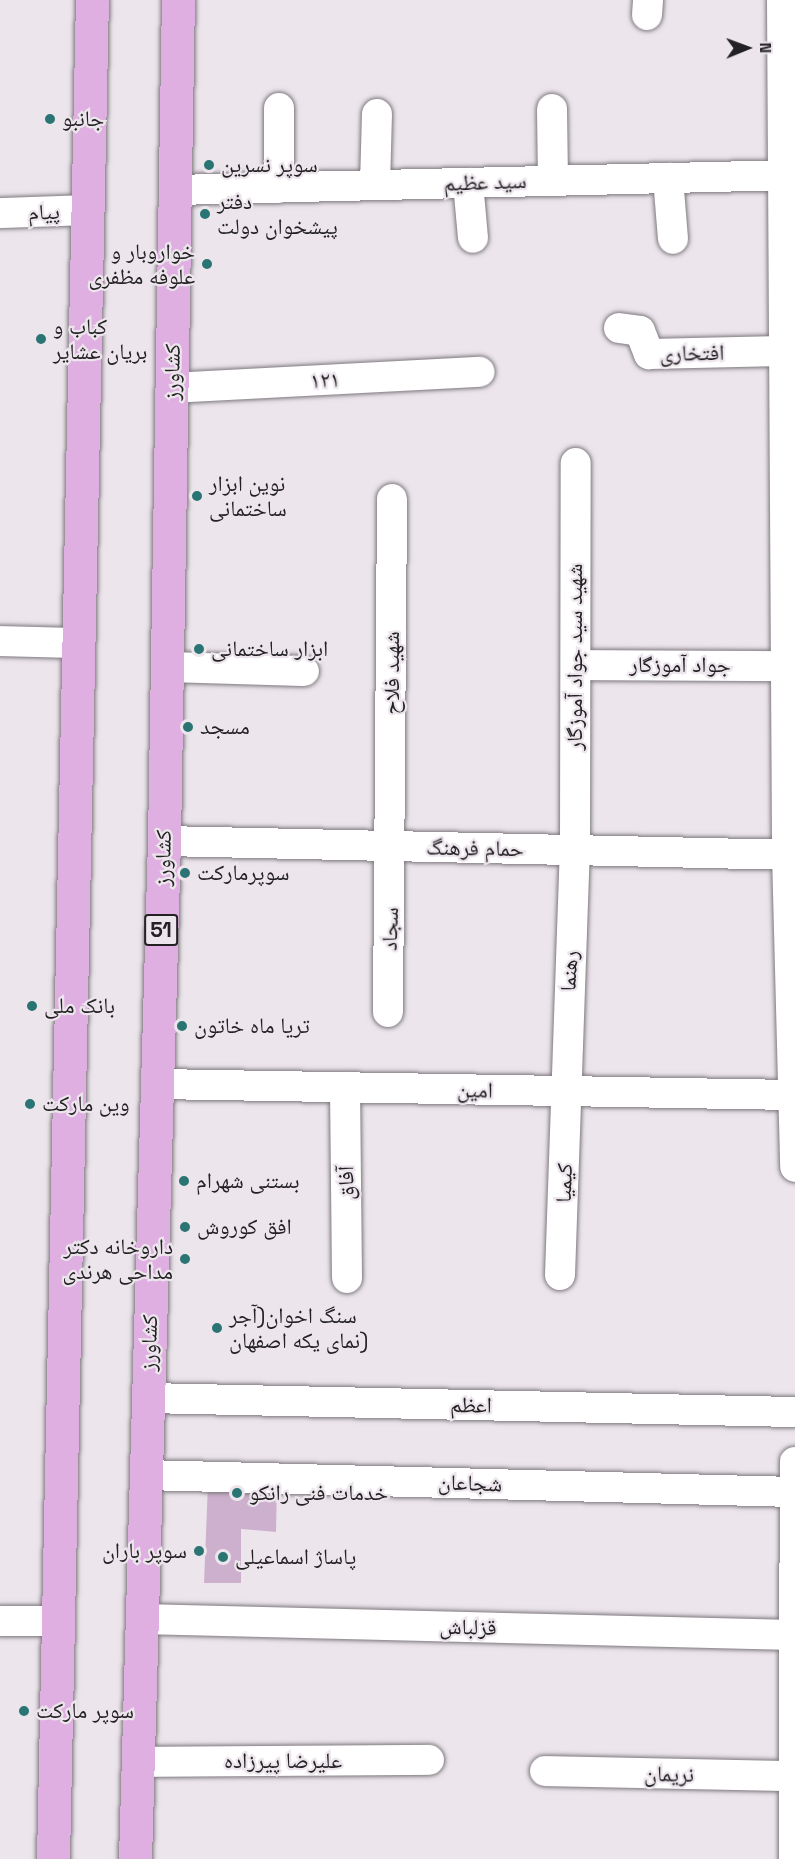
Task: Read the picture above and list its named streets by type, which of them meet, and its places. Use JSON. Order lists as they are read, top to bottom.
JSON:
{
  "streets": {
    "main road": ["کشاورز", "51"],
    "street": [
      "سید عظیم",
      "پیام",
      "افتخاری",
      "۱۲۱",
      "شهید سید جواد آموزگار",
      "جواد آموزگار",
      "شهید فلاح",
      "حمام فرهنگ",
      "سجاد",
      "رهنما",
      "امین",
      "آفاق",
      "کیمیا",
      "اعظم",
      "شجاعان",
      "قزلباش",
      "علیرضا پیرزاده",
      "نریمان"
    ]
  },
  "crossings": [
    ["سید عظیم", "کشاورز"],
    ["کشاورز", "۱۲۱"],
    ["کشاورز", "حمام فرهنگ"],
    ["کشاورز", "امین"],
    ["کشاورز", "اعظم"],
    ["کشاورز", "شجاعان"],
    ["کشاورز", "قزلباش"],
    ["کشاورز", "علیرضا پیرزاده"],
    ["شهید سید جواد آموزگار", "جواد آموزگار"],
    ["شهید سید جواد آموزگار", "حمام فرهنگ"],
    ["شهید سید جواد آموزگار", "رهنما"],
    ["شهید فلاح", "حمام فرهنگ"],
    ["شهید فلاح", "سجاد"],
    ["حمام فرهنگ", "سجاد"],
    ["حمام فرهنگ", "رهنما"],
    ["رهنما", "امین"],
    ["رهنما", "کیمیا"],
    ["امین", "آفاق"],
    ["امین", "کیمیا"]
  ],
  "places": [
    "جانبو",
    "سوپر نسرین",
    "دفتر پیشخوان دولت",
    "خواروبار و علوفه مظفری",
    "کباب و بریان عشایر",
    "نوین ابزار ساختمانی",
    "ابزار ساختمانی",
    "مسجد",
    "سوپرمارکت",
    "بانک ملی",
    "تریا ماه خاتون",
    "وین مارکت",
    "بستنی شهرام",
    "افق کوروش",
    "داروخانه دکتر مداحی هرندی",
    "سنگ اخوان(آجر نمای یکه اصفهان)",
    "خدمات فنی رانکو",
    "سوپر باران",
    "پاساژ اسماعیلی",
    "سوپر مارکت"
  ],
  "north": "right"
}
